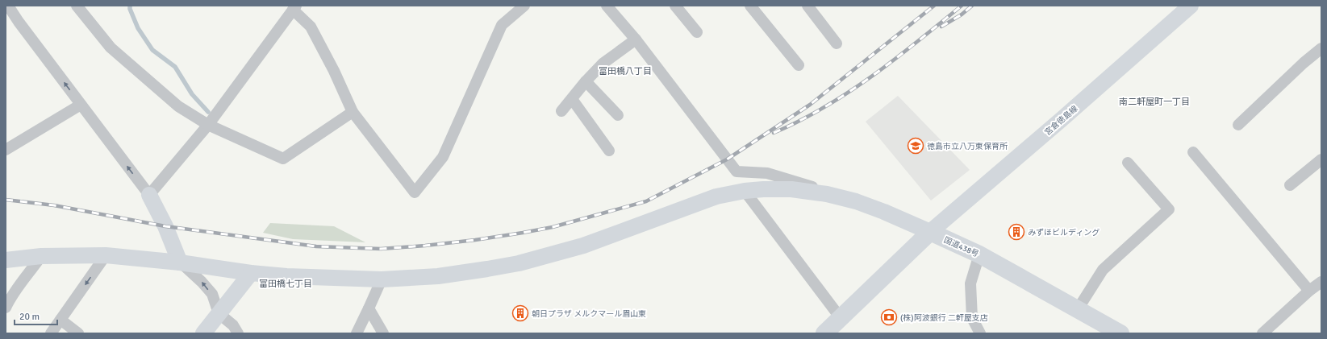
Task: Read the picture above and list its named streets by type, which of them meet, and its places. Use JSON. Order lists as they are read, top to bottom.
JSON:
{
  "streets": {
    "highway": ["国道438号"],
    "street": ["宮倉徳島線"]
  },
  "crossings": [
    ["宮倉徳島線", "国道438号"]
  ],
  "districts": ["富田橋八丁目", "南二軒屋町一丁目", "富田橋七丁目"],
  "places": {
    "school or university": ["徳島市立八万東保育所"],
    "building": ["みずほビルディング", "朝日プラザ メルクマール眉山東"],
    "bank": ["(株)阿波銀行 二軒屋支店"]
  },
  "scale_bar": "20 m"
}
